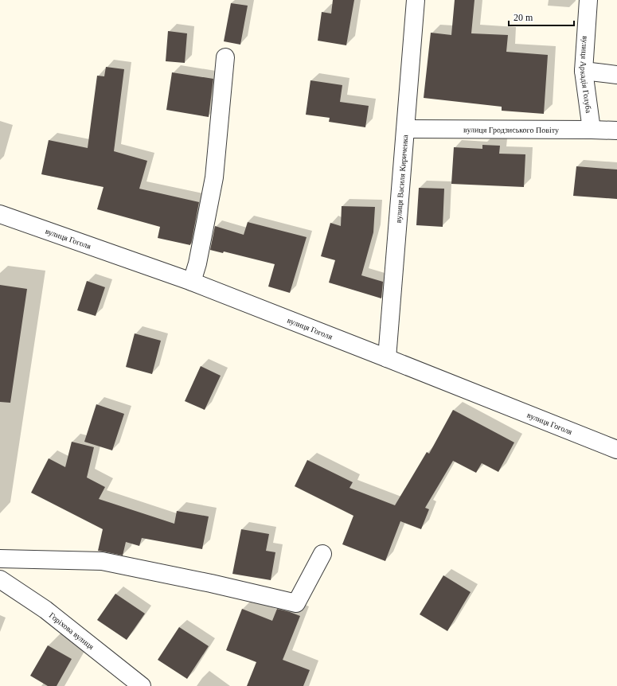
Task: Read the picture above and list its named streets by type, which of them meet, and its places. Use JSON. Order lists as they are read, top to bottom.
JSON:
{
  "streets": {
    "street": [
      "вулиця Аркадія Голуба",
      "вулиця Гродзиського Повіту",
      "вулиця Василя Кириченка",
      "вулиця Гоголя",
      "Горіхова вулиця"
    ]
  },
  "crossings": [
    ["вулиця Аркадія Голуба", "вулиця Гродзиського Повіту"],
    ["вулиця Гродзиського Повіту", "вулиця Василя Кириченка"],
    ["вулиця Василя Кириченка", "вулиця Гоголя"]
  ],
  "scale_bar": "20 m"
}
